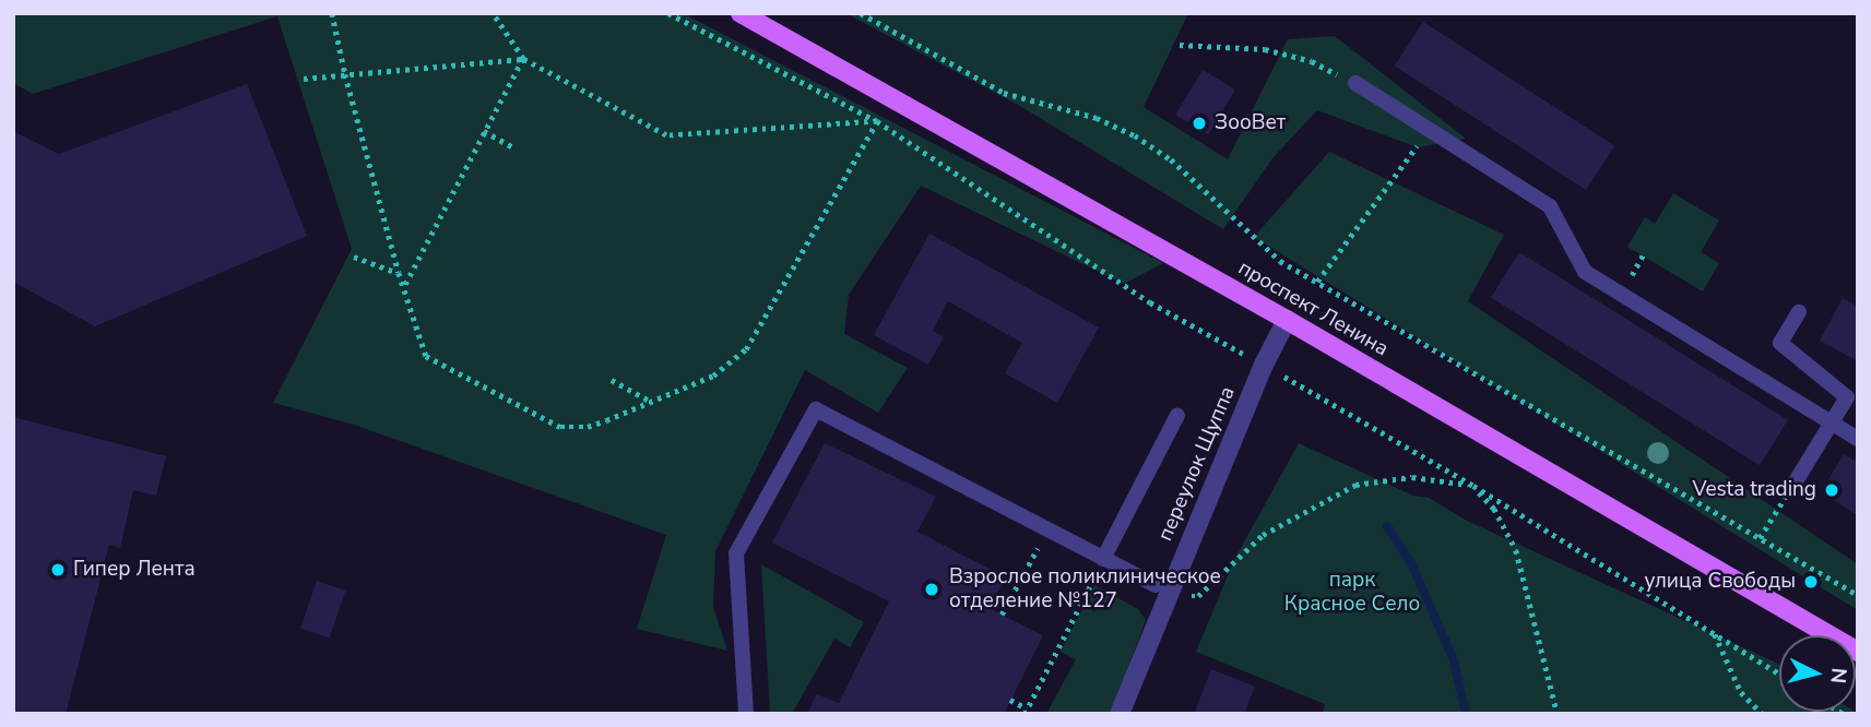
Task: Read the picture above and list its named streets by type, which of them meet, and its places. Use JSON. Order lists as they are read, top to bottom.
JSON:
{
  "streets": {
    "main road": ["проспект Ленина"],
    "street": ["переулок Щуппа"]
  },
  "crossings": [
    ["проспект Ленина", "переулок Щуппа"]
  ],
  "parks": ["парк Красное Село"],
  "places": [
    "ЗооВет",
    "Vesta trading",
    "Гипер Лента",
    "улица Свободы",
    "Взрослое поликлиническое отделение №127"
  ],
  "north": "right"
}
